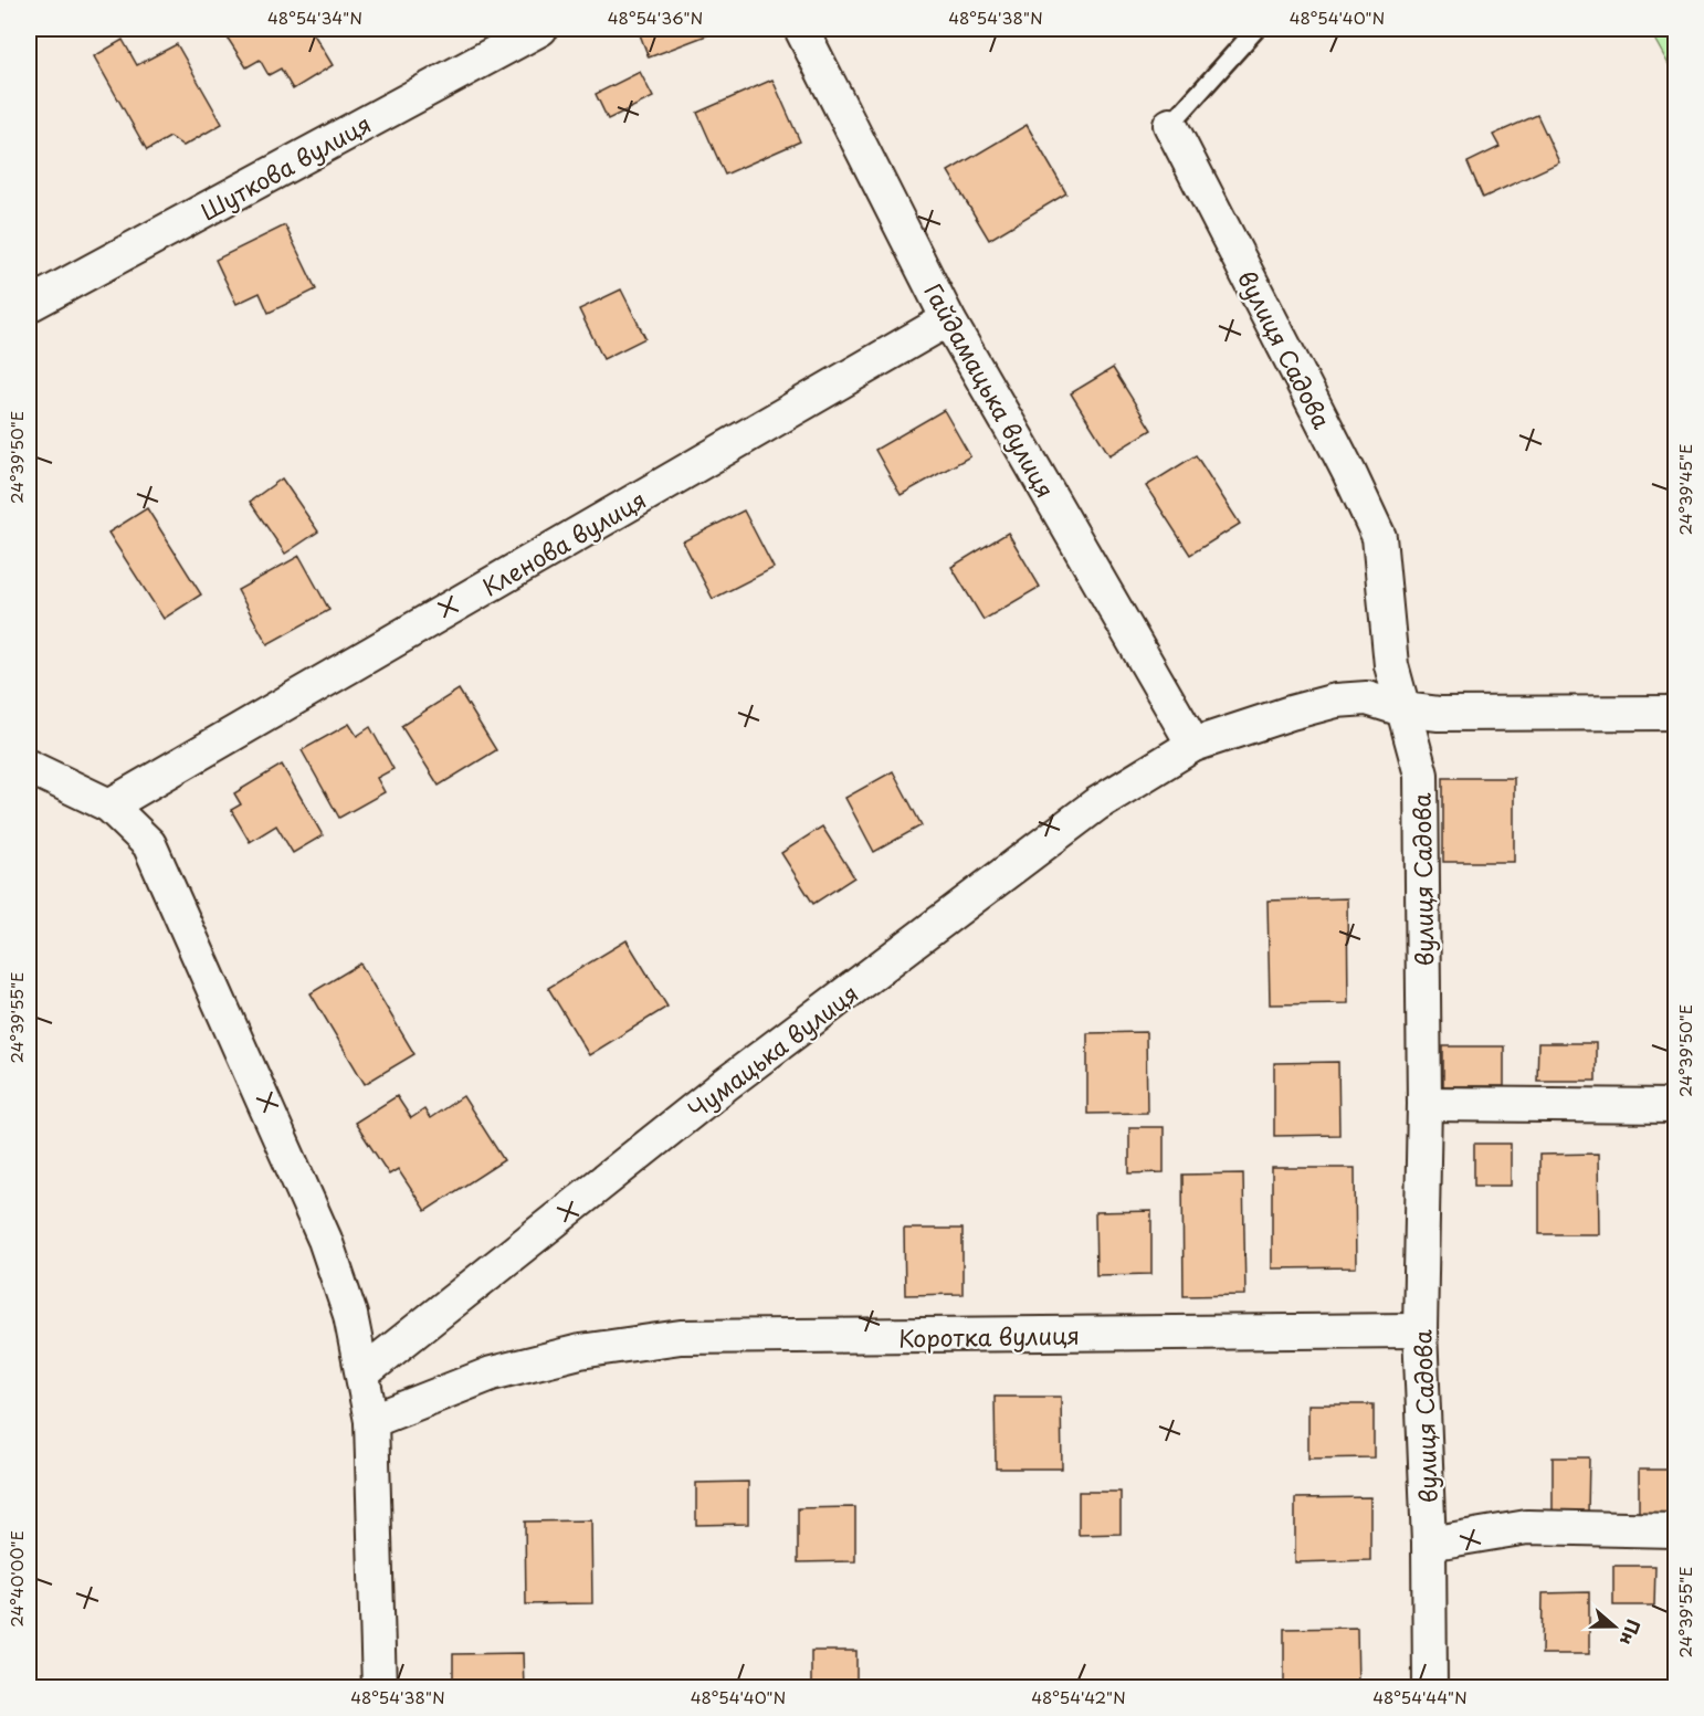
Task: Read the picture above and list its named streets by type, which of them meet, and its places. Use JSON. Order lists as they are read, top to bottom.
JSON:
{
  "streets": {
    "street": [
      "Шуткова вулиця",
      "вулиця Садова",
      "Гайдамацька вулиця",
      "Кленова вулиця",
      "Чумацька вулиця",
      "Коротка вулиця"
    ]
  },
  "crossings": [
    ["вулиця Садова", "Чумацька вулиця"],
    ["вулиця Садова", "Коротка вулиця"],
    ["Гайдамацька вулиця", "Кленова вулиця"],
    ["Гайдамацька вулиця", "Чумацька вулиця"]
  ],
  "north": "right",
  "coordinates": [
    "48°54'34\"N",
    "48°54'36\"N",
    "48°54'38\"N",
    "48°54'40\"N",
    "24°39'50\"E",
    "24°39'45\"E",
    "24°39'55\"E",
    "24°40'00\"E",
    "48°54'42\"N",
    "48°54'44\"N"
  ]
}
